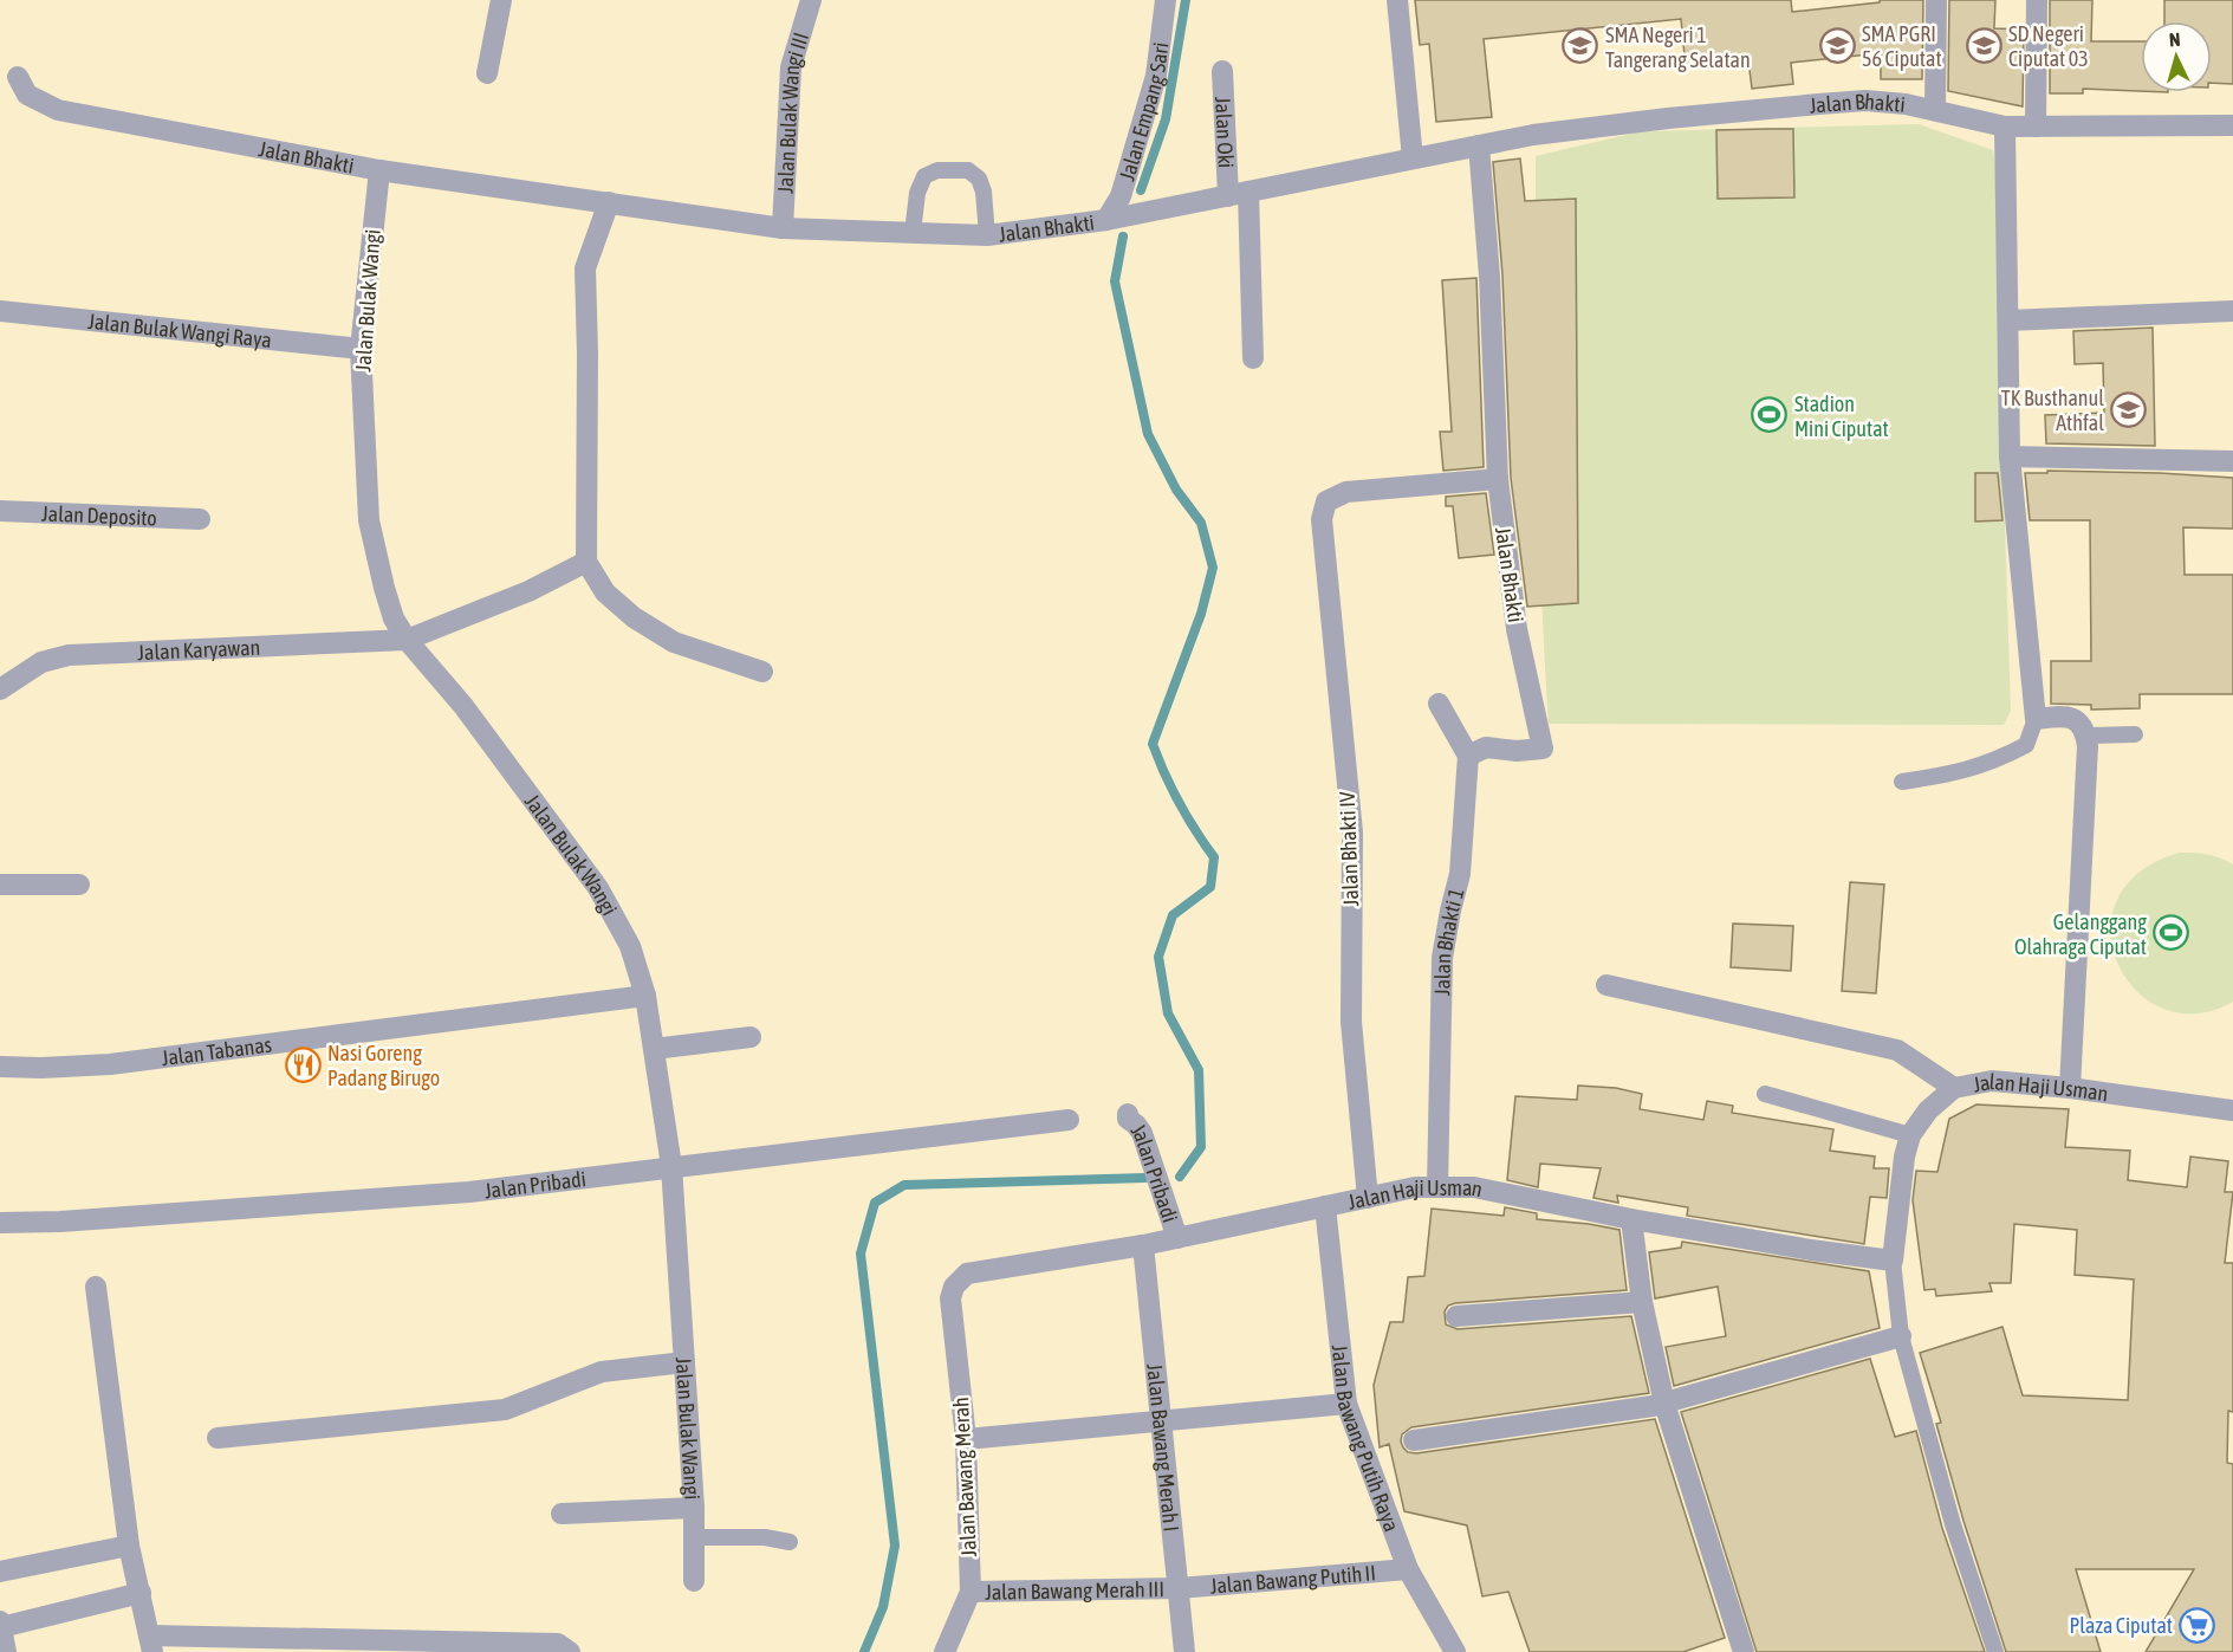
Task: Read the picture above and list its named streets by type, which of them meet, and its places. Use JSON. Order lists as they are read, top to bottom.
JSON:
{
  "streets": {
    "street": [
      "Jalan Bhakti",
      "Jalan Empang Sari",
      "Jalan Bulak Wangi III",
      "Jalan Oki",
      "Jalan Bulak Wangi",
      "Jalan Bulak Wangi Raya",
      "Jalan Deposito",
      "Jalan Karyawan",
      "Jalan Bhakti IV",
      "Jalan Bhakti 1",
      "Jalan Tabanas",
      "Jalan Haji Usman",
      "Jalan Pribadi",
      "Jalan Bawang Putih Raya",
      "Jalan Bawang Merah I",
      "Jalan Bawang Merah",
      "Jalan Bawang Putih II",
      "Jalan Bawang Merah III"
    ]
  },
  "crossings": [
    ["Jalan Bhakti", "Jalan Empang Sari"],
    ["Jalan Bhakti", "Jalan Bulak Wangi III"],
    ["Jalan Bhakti", "Jalan Oki"],
    ["Jalan Bhakti", "Jalan Bulak Wangi"],
    ["Jalan Bhakti", "Jalan Bhakti IV"],
    ["Jalan Bhakti", "Jalan Bhakti 1"],
    ["Jalan Bulak Wangi", "Jalan Bulak Wangi Raya"],
    ["Jalan Bulak Wangi", "Jalan Karyawan"],
    ["Jalan Bulak Wangi", "Jalan Tabanas"],
    ["Jalan Bulak Wangi", "Jalan Pribadi"],
    ["Jalan Bhakti IV", "Jalan Haji Usman"],
    ["Jalan Bhakti 1", "Jalan Haji Usman"],
    ["Jalan Haji Usman", "Jalan Pribadi"],
    ["Jalan Haji Usman", "Jalan Bawang Putih Raya"],
    ["Jalan Haji Usman", "Jalan Bawang Merah I"],
    ["Jalan Haji Usman", "Jalan Bawang Merah"],
    ["Jalan Bawang Putih Raya", "Jalan Bawang Putih II"],
    ["Jalan Bawang Merah I", "Jalan Bawang Putih II"],
    ["Jalan Bawang Merah I", "Jalan Bawang Merah III"],
    ["Jalan Bawang Merah", "Jalan Bawang Merah III"],
    ["Jalan Bawang Putih II", "Jalan Bawang Merah III"]
  ],
  "places": {
    "school or university": [
      "SMA PGRI 56 Ciputat",
      "SD Negeri Ciputat 03",
      "SMA Negeri 1 Tangerang Selatan",
      "TK Busthanul Athfal"
    ],
    "sports": ["Stadion Mini Ciputat", "Gelanggang Olahraga Ciputat"],
    "restaurant": ["Nasi Goreng Padang Birugo"],
    "supermarket": ["Plaza Ciputat"]
  },
  "north": "top"
}
